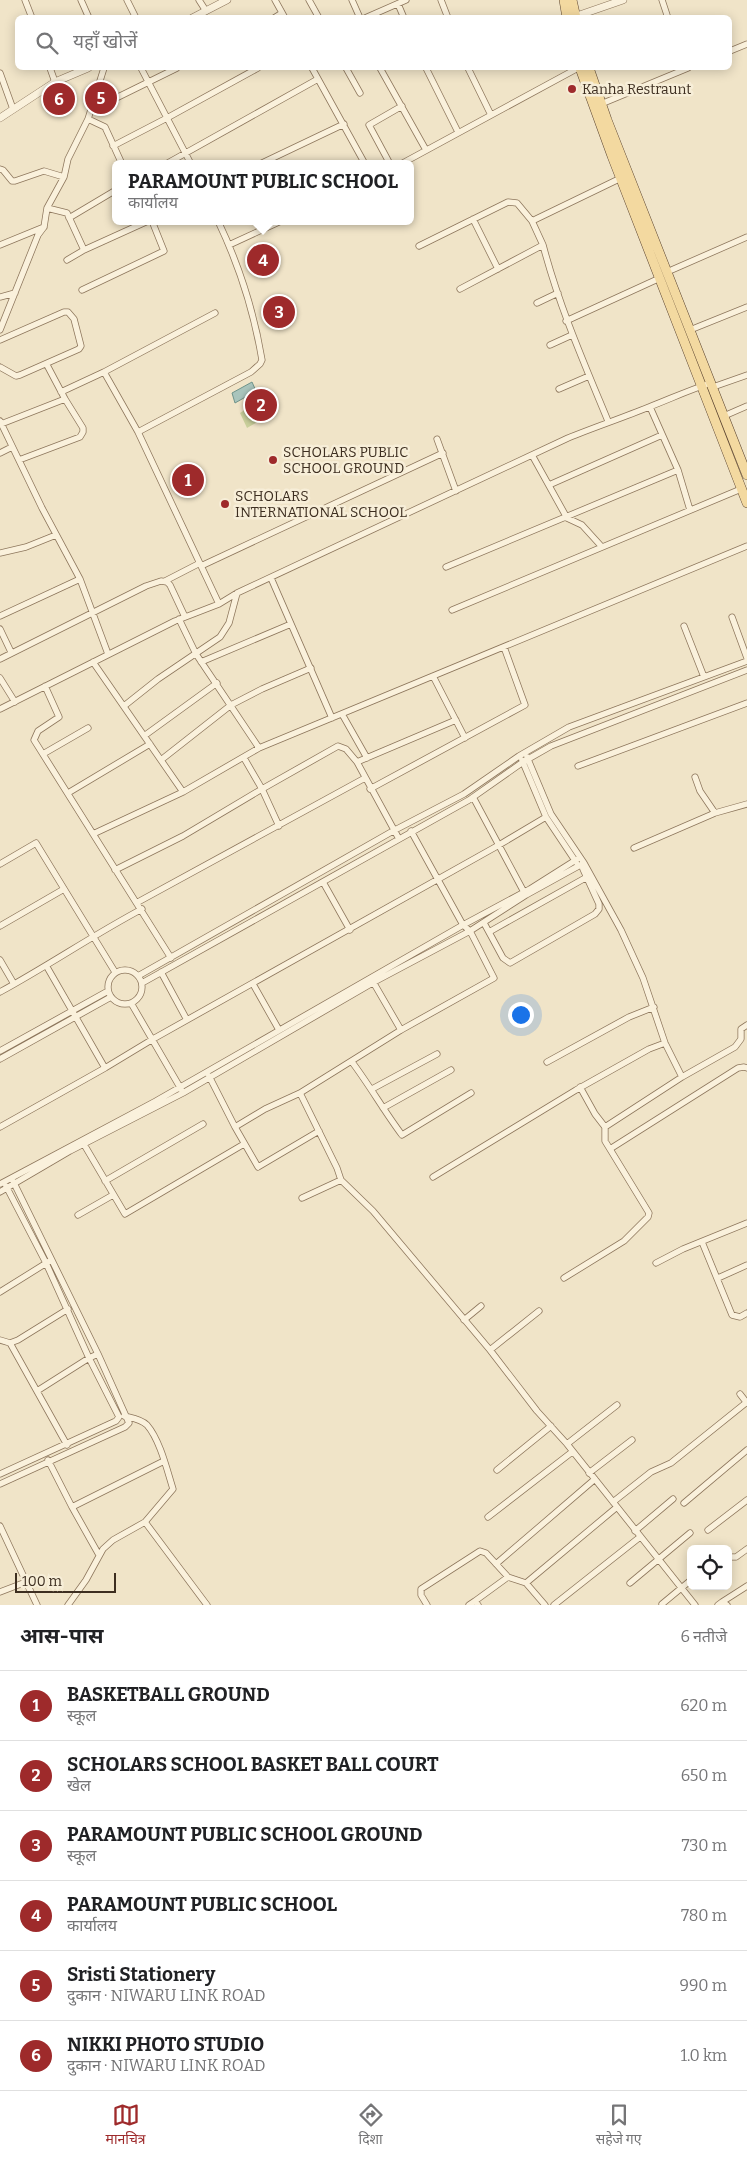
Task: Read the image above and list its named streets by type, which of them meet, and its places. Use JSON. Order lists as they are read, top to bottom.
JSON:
{
  "places": ["Kanha Restraunt", "SCHOLARS PUBLIC SCHOOL GROUND", "SCHOLARS INTERNATIONAL SCHOOL"],
  "scale_bar": "100 m",
  "page": {
    "search": "यहाँ खोजें",
    "pins": [
      "5",
      "6",
      "4",
      "3",
      "2",
      "1"
    ],
    "popup": ["PARAMOUNT PUBLIC SCHOOL", "कार्यालय"],
    "scale": "100 m",
    "heading": ["आस-पास", "6 नतीजे"],
    "list": [
      {
        "mark": "1",
        "name": "BASKETBALL GROUND",
        "note": "स्कूल",
        "value": "620 m"
      },
      {
        "mark": "2",
        "name": "SCHOLARS SCHOOL BASKET BALL COURT",
        "note": "खेल",
        "value": "650 m"
      },
      {
        "mark": "3",
        "name": "PARAMOUNT PUBLIC SCHOOL GROUND",
        "note": "स्कूल",
        "value": "730 m"
      },
      {
        "mark": "4",
        "name": "PARAMOUNT PUBLIC SCHOOL",
        "note": "कार्यालय",
        "value": "780 m"
      },
      {
        "mark": "5",
        "name": "Sristi Stationery",
        "note": "दुकान · NIWARU LINK ROAD",
        "value": "990 m"
      },
      {
        "mark": "6",
        "name": "NIKKI PHOTO STUDIO",
        "note": "दुकान · NIWARU LINK ROAD",
        "value": "1.0 km"
      }
    ],
    "nav": ["मानचित्र", "दिशा", "सहेजे गए"]
  }
}
